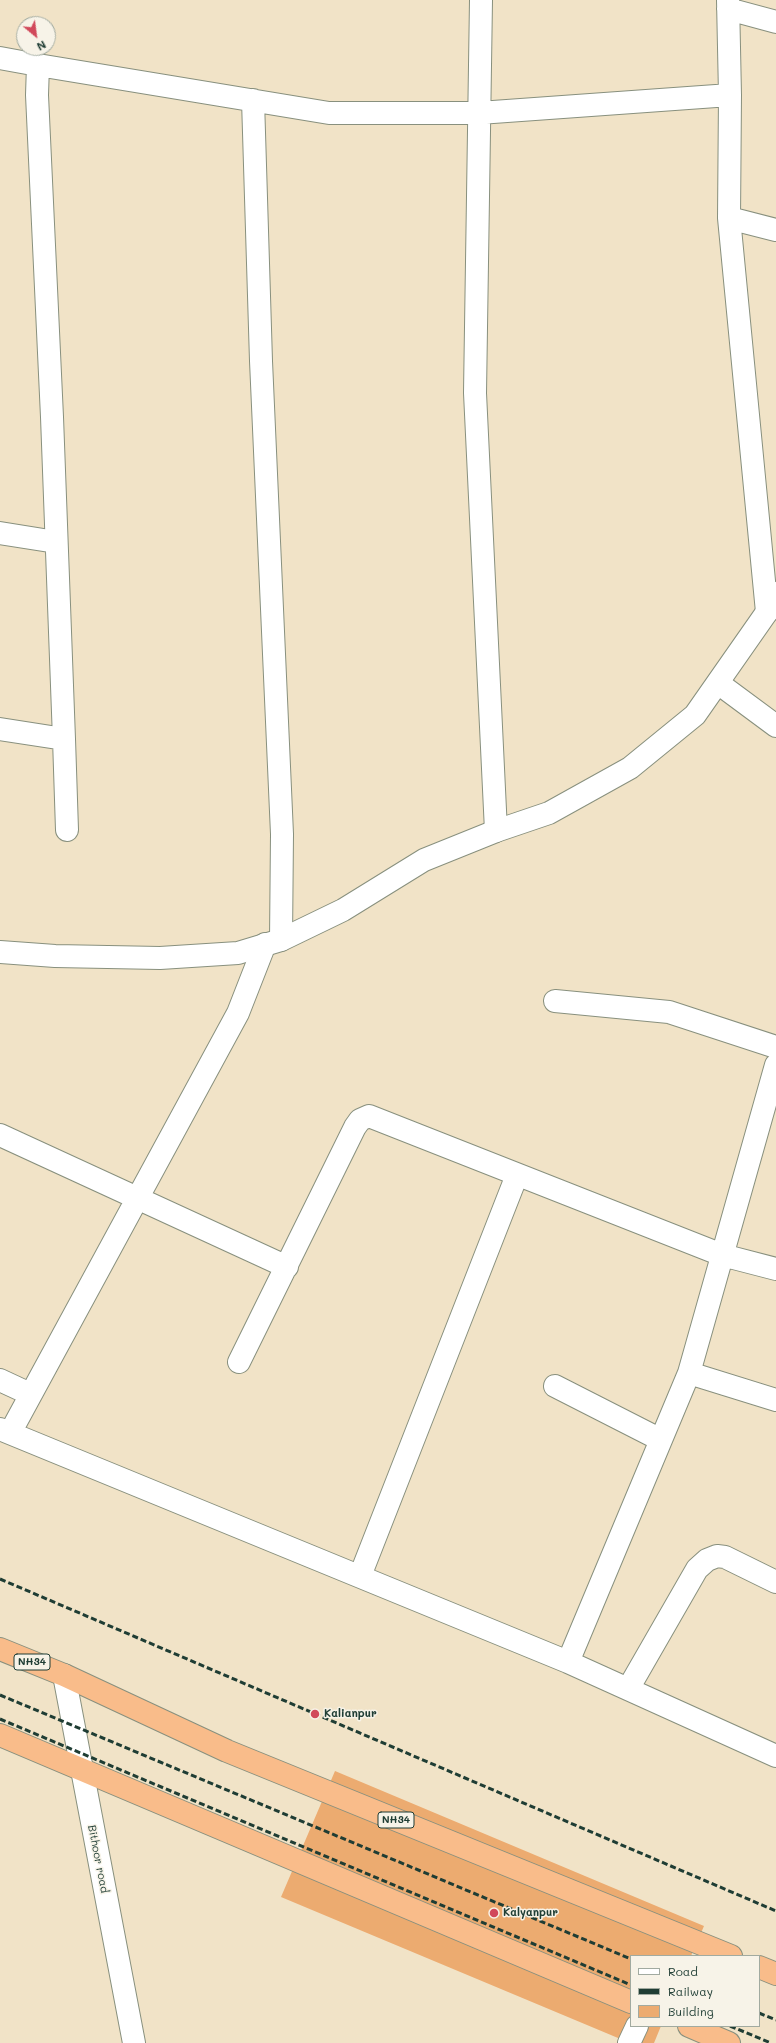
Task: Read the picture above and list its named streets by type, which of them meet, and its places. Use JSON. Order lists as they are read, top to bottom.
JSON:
{
  "streets": {
    "highway": ["NH34"],
    "street": ["Bithoor road"]
  },
  "crossings": [
    ["NH34", "Bithoor road"]
  ],
  "places": ["Kalianpur", "Kalyanpur"],
  "legend": ["Road", "Railway", "Building"],
  "north": "bottom right"
}
